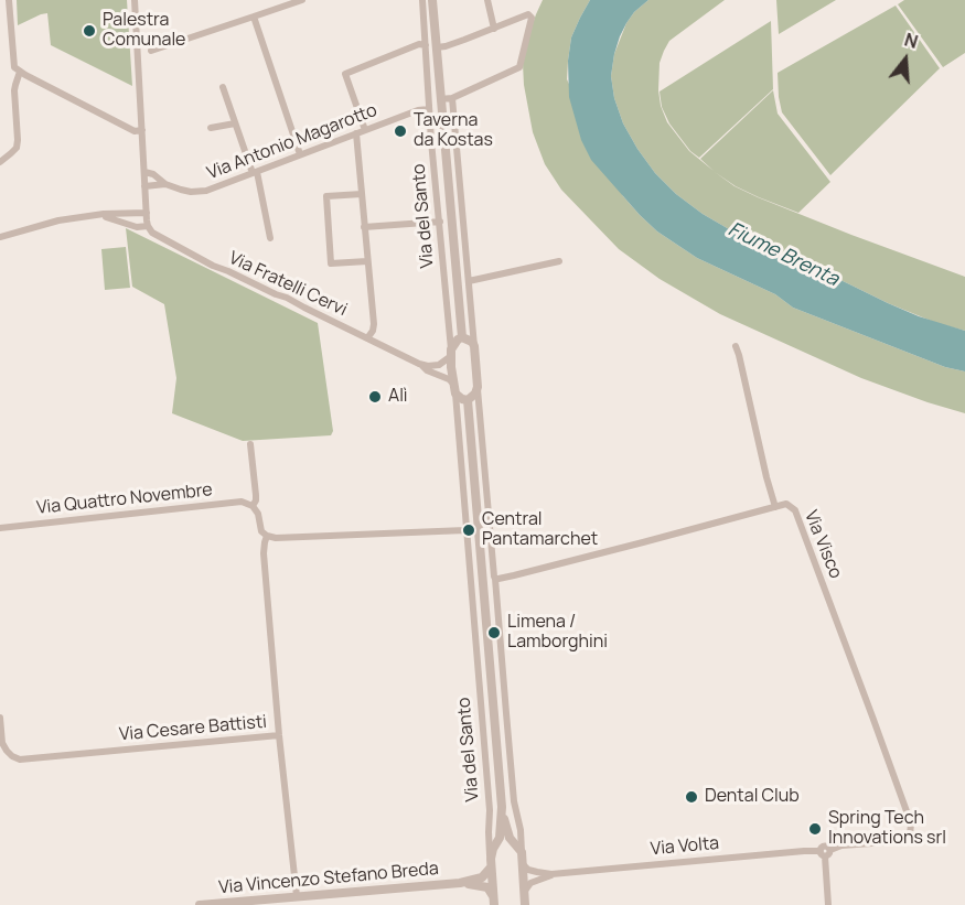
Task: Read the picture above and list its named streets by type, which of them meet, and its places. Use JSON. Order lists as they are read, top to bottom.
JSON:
{
  "streets": {
    "street": [
      "Via Antonio Magarotto",
      "Via del Santo",
      "Via Fratelli Cervi",
      "Via Quattro Novembre",
      "Via Visco",
      "Via Cesare Battisti",
      "Via Volta",
      "Via Vincenzo Stefano Breda"
    ]
  },
  "crossings": [
    ["Via Antonio Magarotto", "Via del Santo"],
    ["Via del Santo", "Via Fratelli Cervi"],
    ["Via del Santo", "Via Vincenzo Stefano Breda"],
    ["Via Quattro Novembre", "Via Cesare Battisti"],
    ["Via Visco", "Via Volta"]
  ],
  "water": ["Fiume Brenta"],
  "places": [
    "Palestra Comunale",
    "Taverna da Kostas",
    "Alì",
    "Central Pantamarchet",
    "Limena / Lamborghini",
    "Dental Club",
    "Spring Tech Innovations srl"
  ],
  "north": "top"
}
